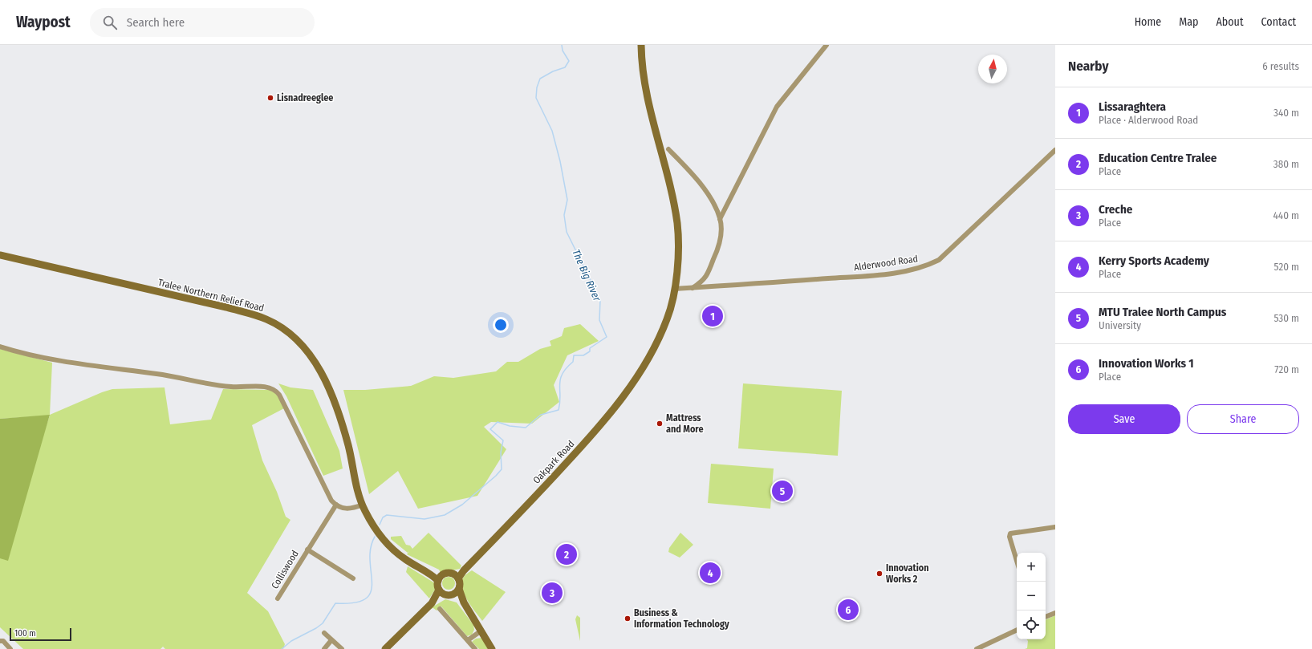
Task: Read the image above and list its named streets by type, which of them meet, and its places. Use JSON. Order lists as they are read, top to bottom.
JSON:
{
  "streets": {
    "main road": ["Tralee Northern Relief Road", "Oakpark Road"],
    "street": ["Alderwood Road", "Colliswood"]
  },
  "crossings": [
    ["Alderwood Road", "Oakpark Road"],
    ["Tralee Northern Relief Road", "Oakpark Road"]
  ],
  "water": ["The Big River"],
  "places": [
    "Lisnadreeglee",
    "Mattress and More",
    "Innovation Works 2",
    "Business & Information Technology"
  ],
  "scale_bar": "100 m",
  "north": "top",
  "page": {
    "header": "Waypost",
    "search": "Search here",
    "nav": [
      "Home",
      "Map",
      "About",
      "Contact"
    ],
    "heading": ["Nearby", "6 results"],
    "list": [
      {
        "mark": "1",
        "name": "Lissaraghtera",
        "note": "Place · Alderwood Road",
        "value": "340 m"
      },
      {
        "mark": "2",
        "name": "Education Centre Tralee",
        "note": "Place",
        "value": "380 m"
      },
      {
        "mark": "3",
        "name": "Creche",
        "note": "Place",
        "value": "440 m"
      },
      {
        "mark": "4",
        "name": "Kerry Sports Academy",
        "note": "Place",
        "value": "520 m"
      },
      {
        "mark": "5",
        "name": "MTU Tralee North Campus",
        "note": "University",
        "value": "530 m"
      },
      {
        "mark": "6",
        "name": "Innovation Works 1",
        "note": "Place",
        "value": "720 m"
      }
    ],
    "pins": [
      "1",
      "5",
      "2",
      "4",
      "3",
      "6"
    ],
    "buttons": ["Save", "Share"],
    "map_buttons": ["+", "−"],
    "scale": "100 m"
  }
}
